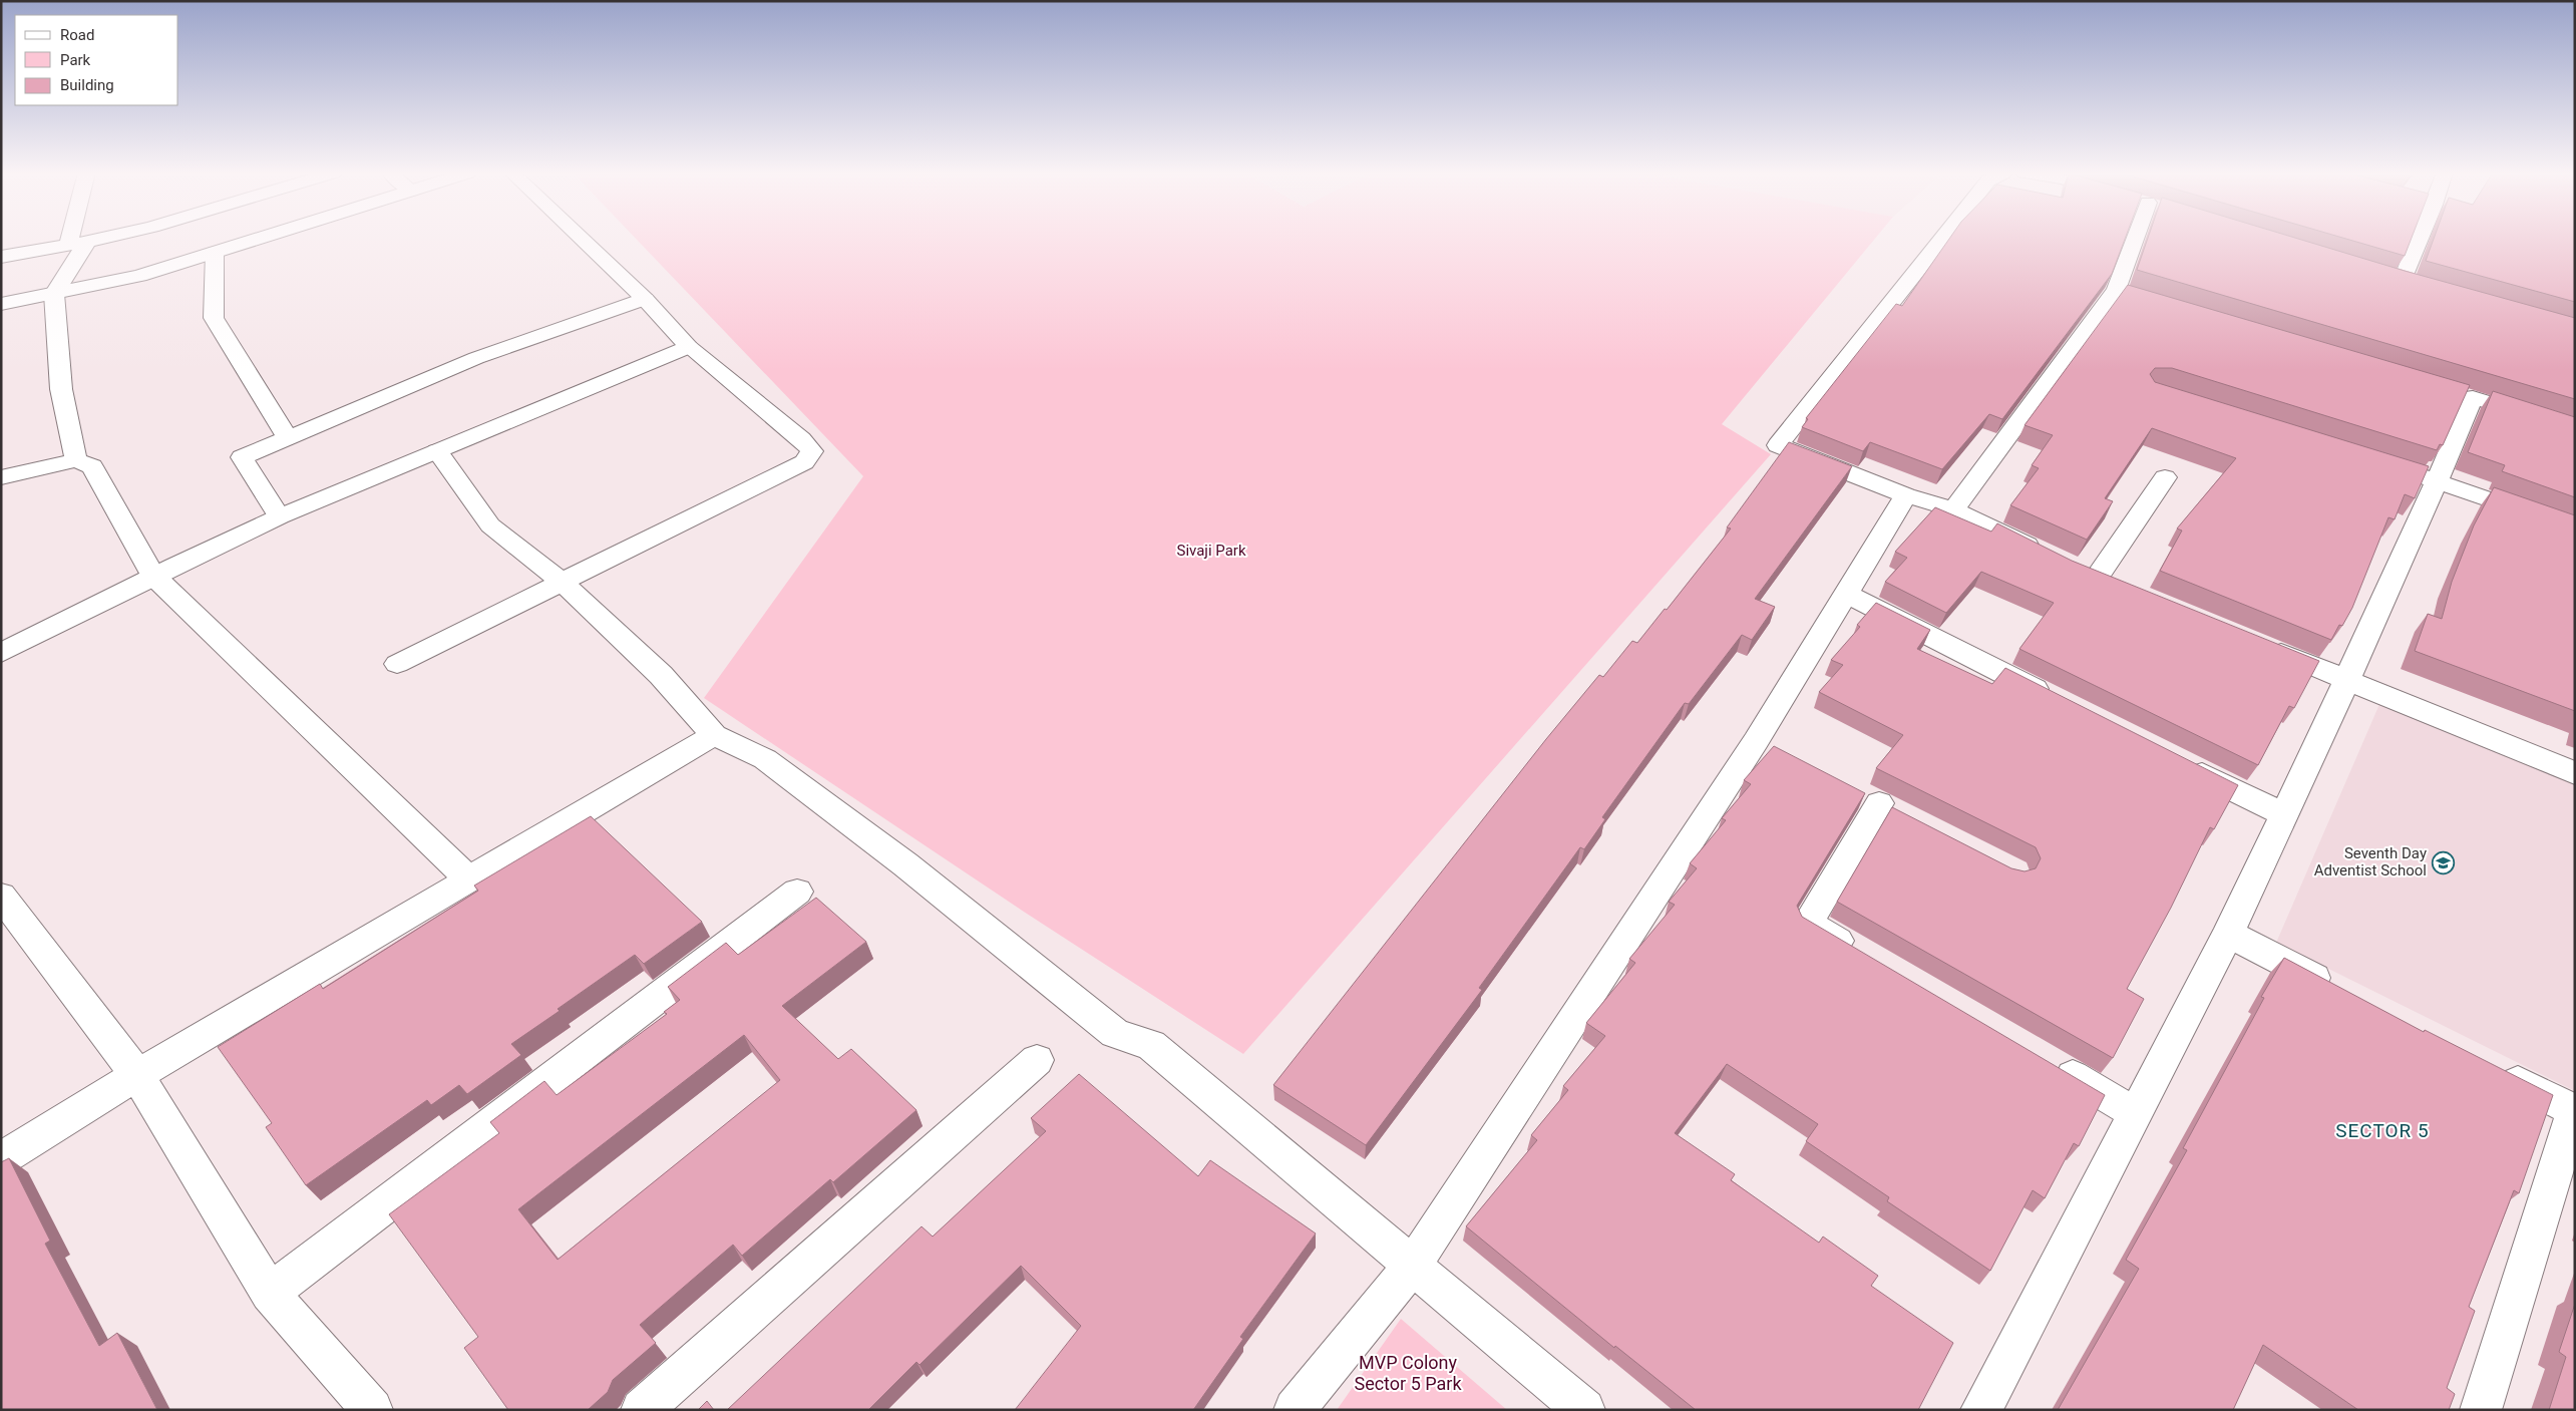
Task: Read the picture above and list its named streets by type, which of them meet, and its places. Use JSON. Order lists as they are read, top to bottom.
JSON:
{
  "districts": ["SECTOR 5"],
  "parks": ["Sivaji Park", "MVP Colony Sector 5 Park"],
  "places": {
    "school or university": ["Seventh Day Adventist School"]
  },
  "legend": ["Road", "Park", "Building"]
}
